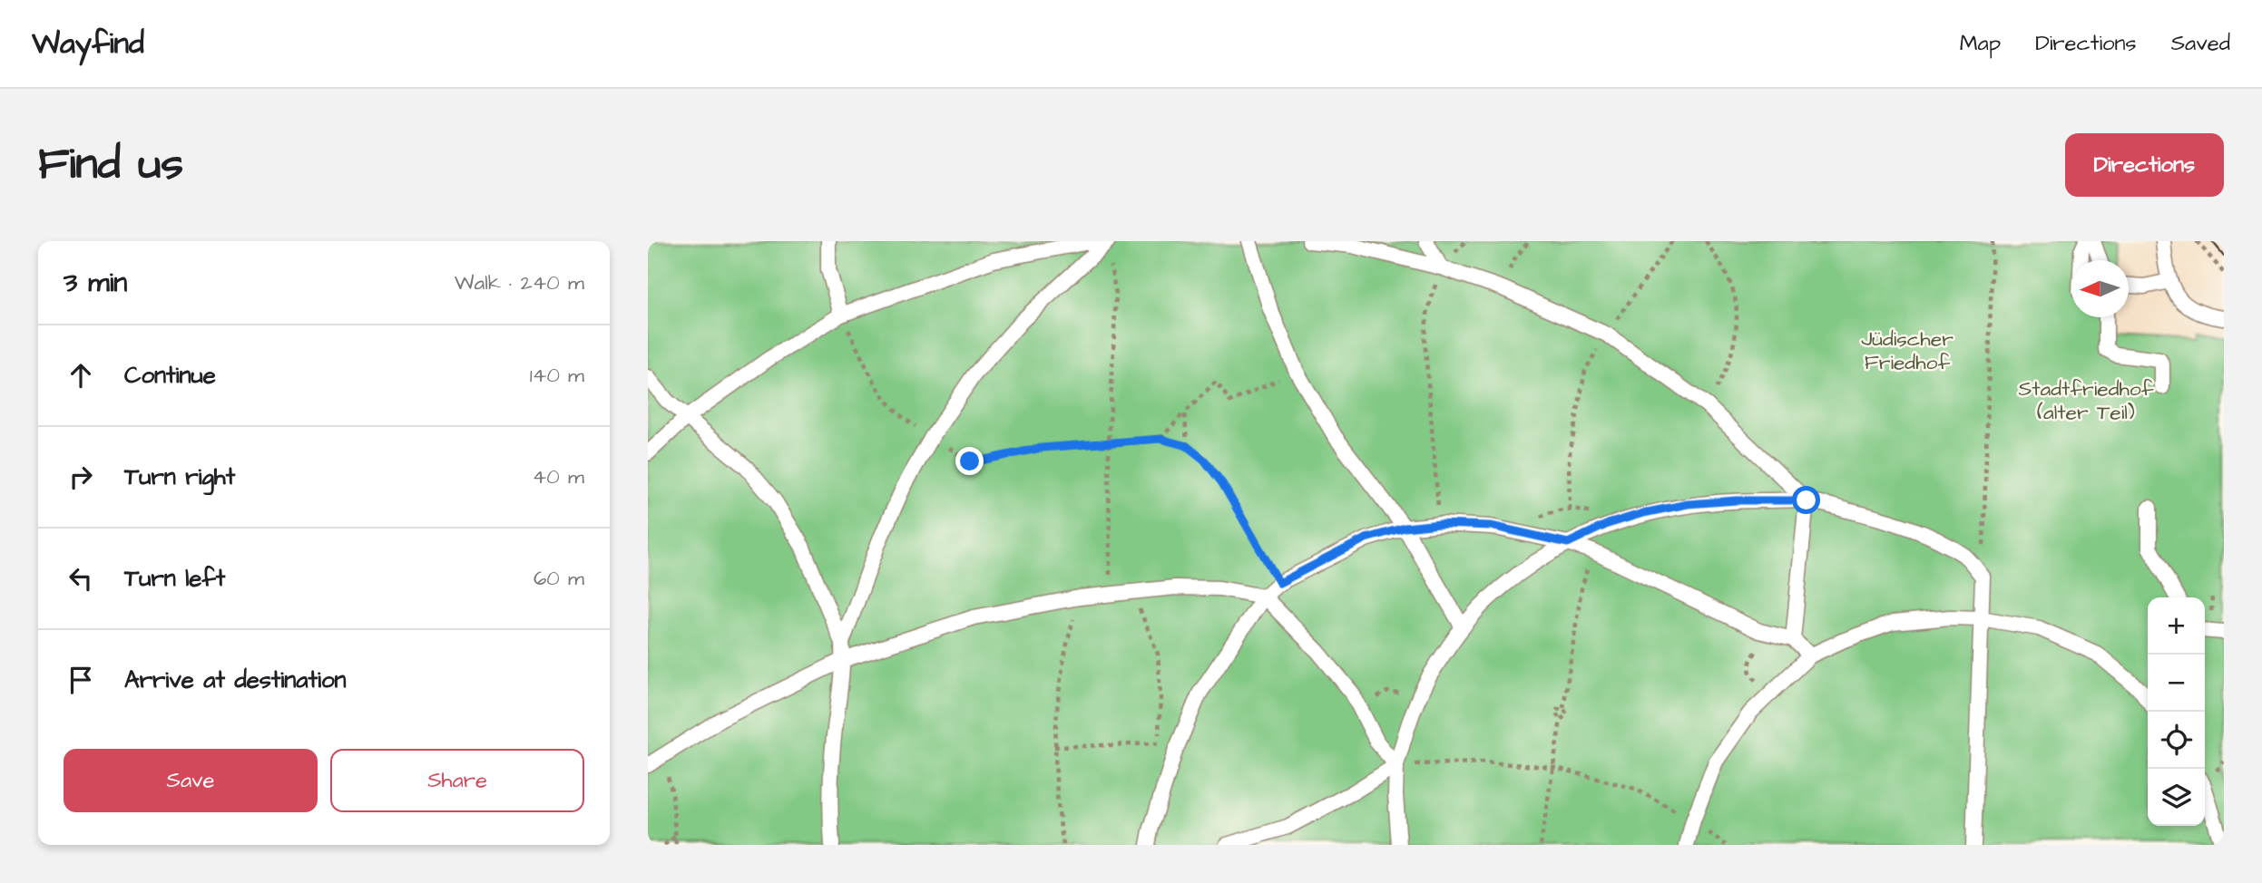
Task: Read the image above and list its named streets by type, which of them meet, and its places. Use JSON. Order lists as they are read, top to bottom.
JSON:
{
  "parks": ["Jüdischer Friedhof", "Stadtfriedhof (alter Teil)"],
  "north": "left",
  "page": {
    "header": "Wayfind",
    "nav": ["Map", "Directions", "Saved"],
    "buttons": [
      "Directions",
      ["Save", "Share"]
    ],
    "title": "Find us",
    "heading": ["3 min", "Walk · 240 m"],
    "list": [
      ["Continue", "140 m"],
      ["Turn right", "40 m"],
      ["Turn left", "60 m"],
      "Arrive at destination"
    ],
    "map_buttons": ["+", "−"]
  }
}
